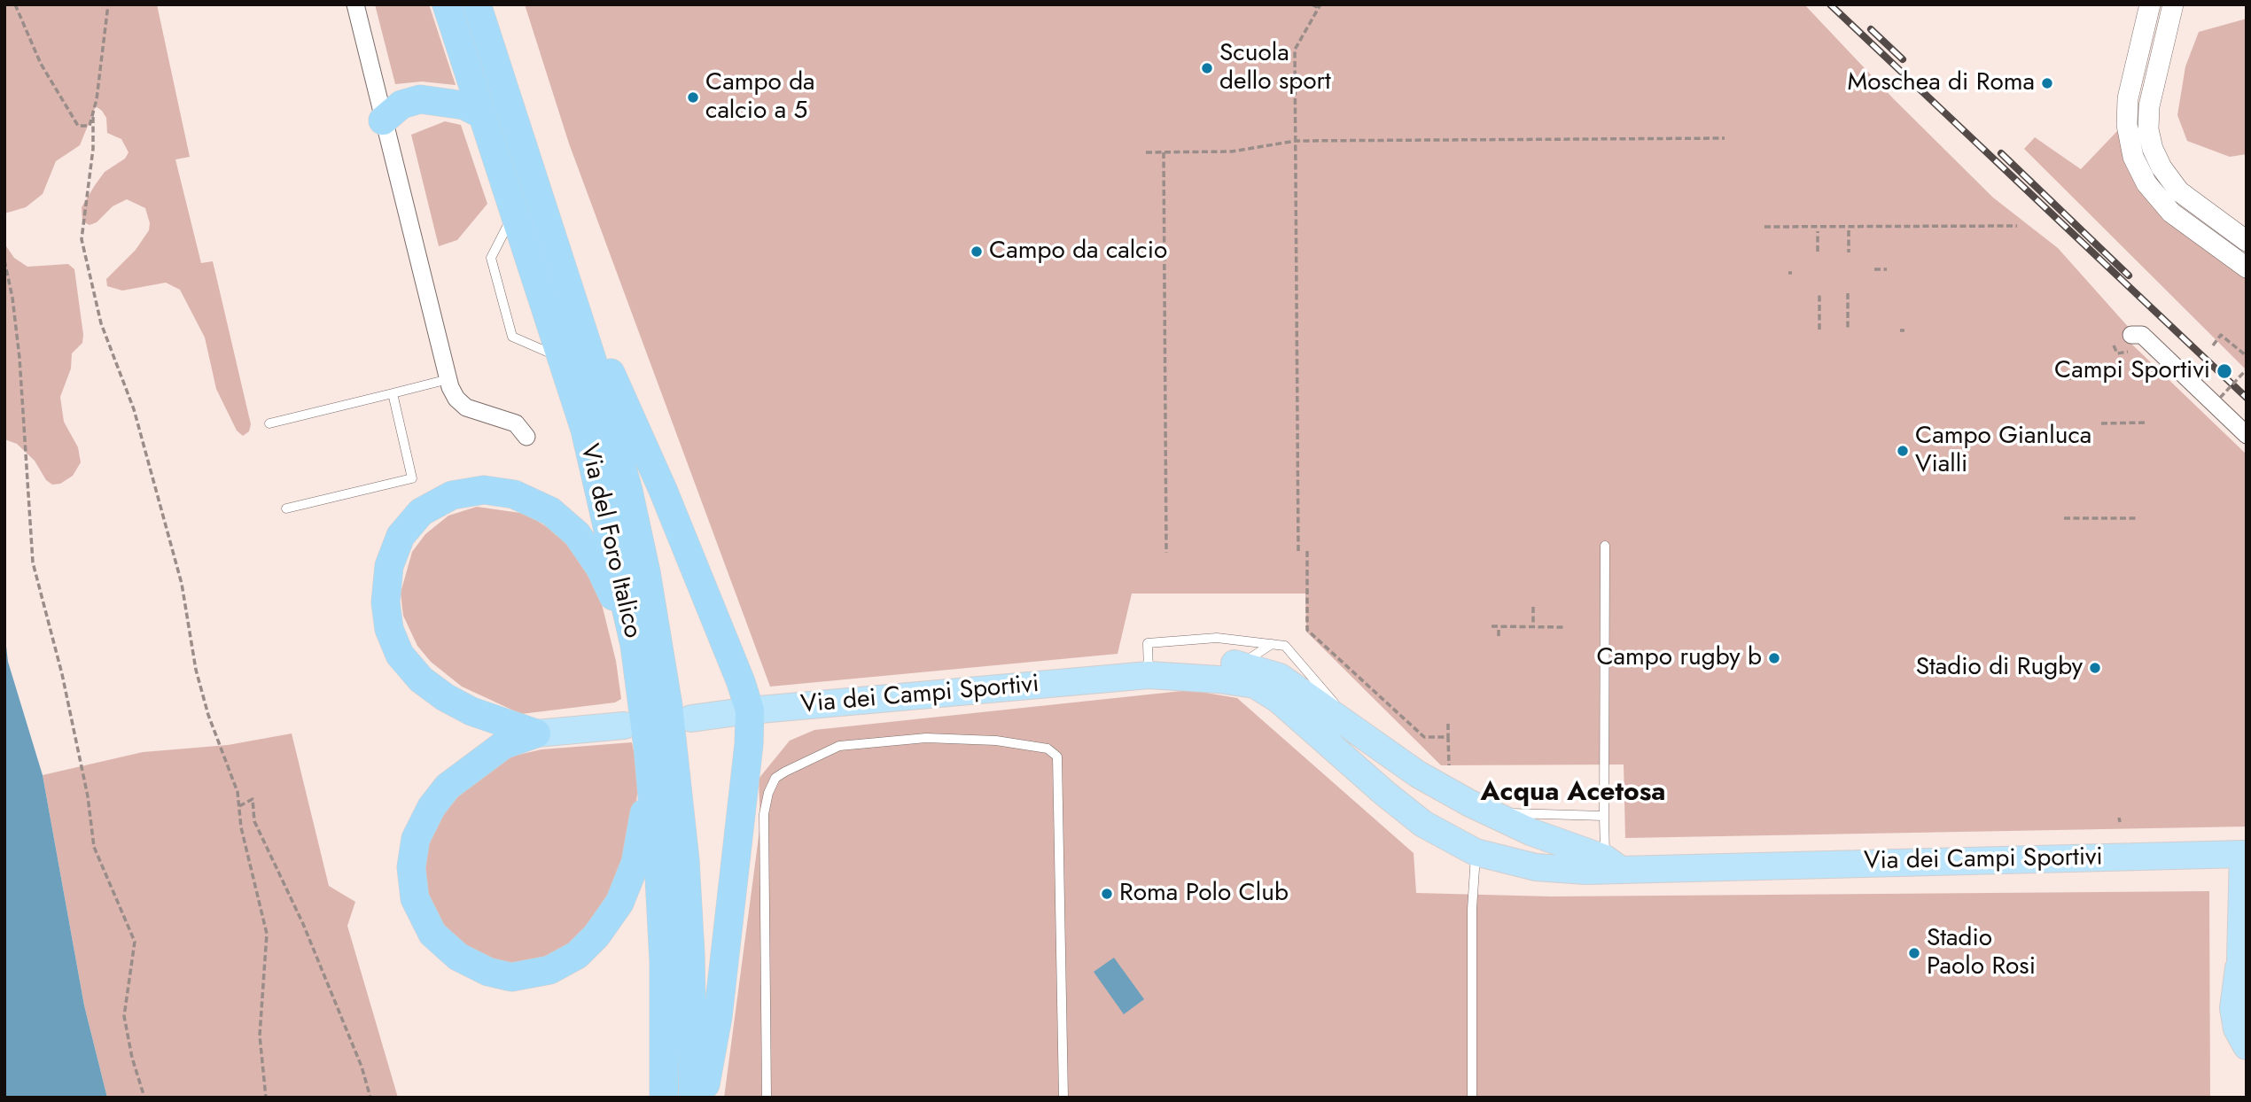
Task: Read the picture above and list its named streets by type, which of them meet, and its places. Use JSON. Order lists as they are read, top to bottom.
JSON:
{
  "streets": {
    "highway": ["Via del Foro Italico"],
    "main road": ["Via dei Campi Sportivi"]
  },
  "districts": ["Acqua Acetosa"],
  "places": [
    "Scuola dello sport",
    "Moschea di Roma",
    "Campo da calcio a 5",
    "Campo da calcio",
    "Campi Sportivi",
    "Campo Gianluca Vialli",
    "Campo rugby b",
    "Stadio di Rugby",
    "Roma Polo Club",
    "Stadio Paolo Rosi"
  ]
}
